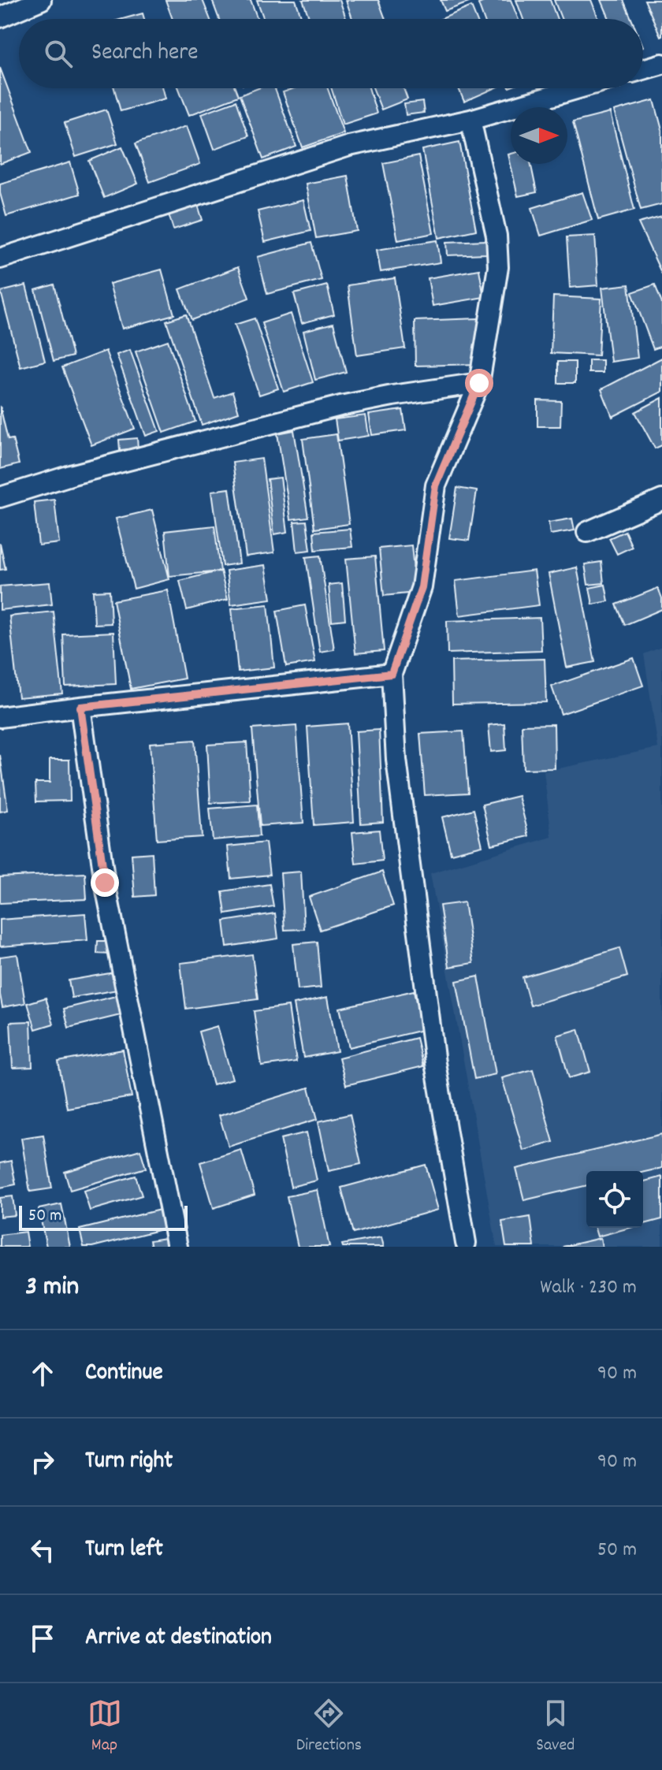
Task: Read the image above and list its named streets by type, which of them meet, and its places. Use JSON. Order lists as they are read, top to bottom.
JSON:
{
  "scale_bar": "50 m",
  "north": "right",
  "page": {
    "search": "Search here",
    "scale": "50 m",
    "heading": ["3 min", "Walk · 230 m"],
    "list": [
      ["Continue", "90 m"],
      ["Turn right", "90 m"],
      ["Turn left", "50 m"],
      "Arrive at destination"
    ],
    "nav": ["Map", "Directions", "Saved"]
  }
}
